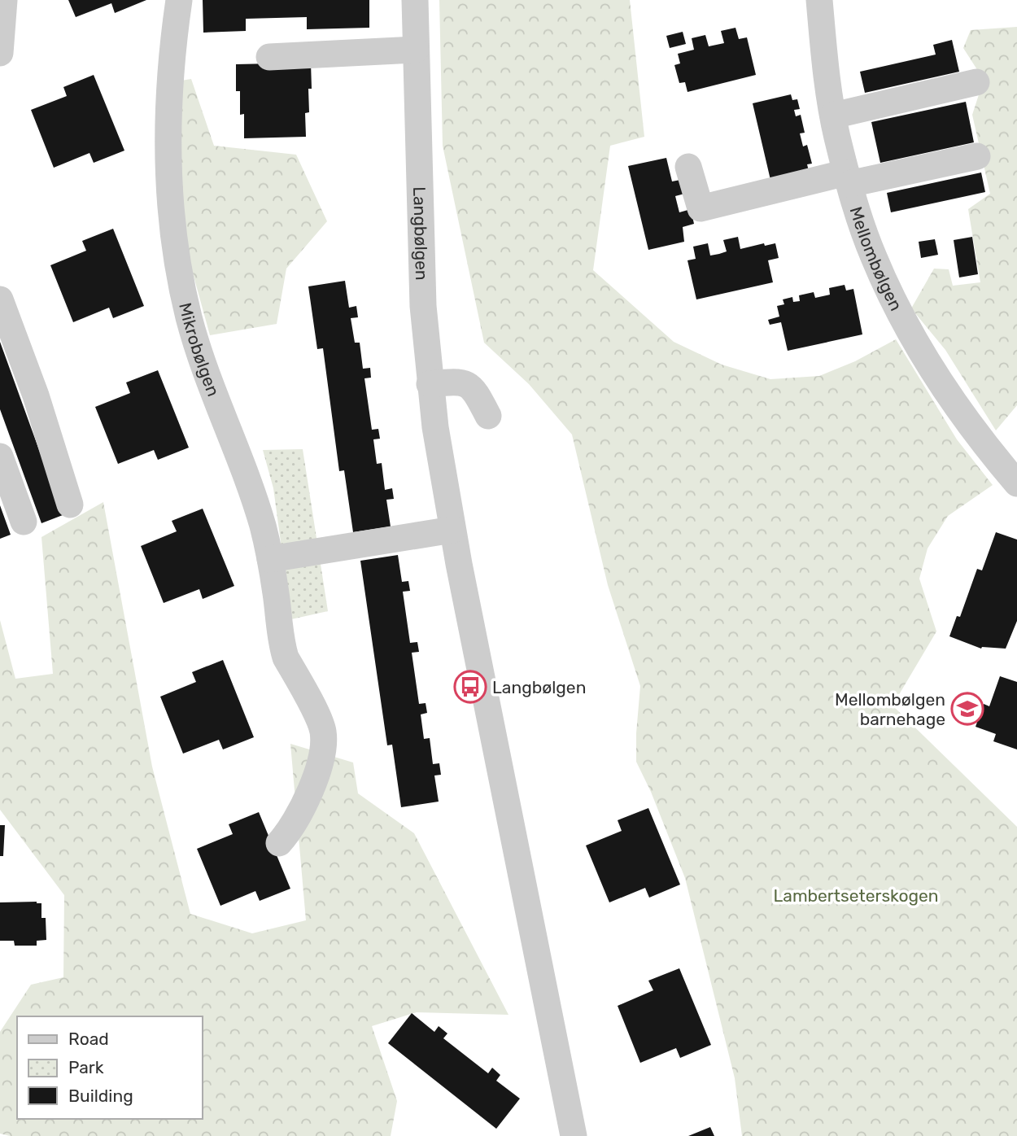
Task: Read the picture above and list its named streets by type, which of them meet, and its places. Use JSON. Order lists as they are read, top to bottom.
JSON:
{
  "streets": {
    "street": ["Langbølgen", "Mellombølgen", "Mikrobølgen"]
  },
  "parks": ["Lambertseterskogen"],
  "places": {
    "bus stop": ["Langbølgen"],
    "school or university": ["Mellombølgen barnehage"]
  },
  "legend": ["Road", "Park", "Building"]
}
